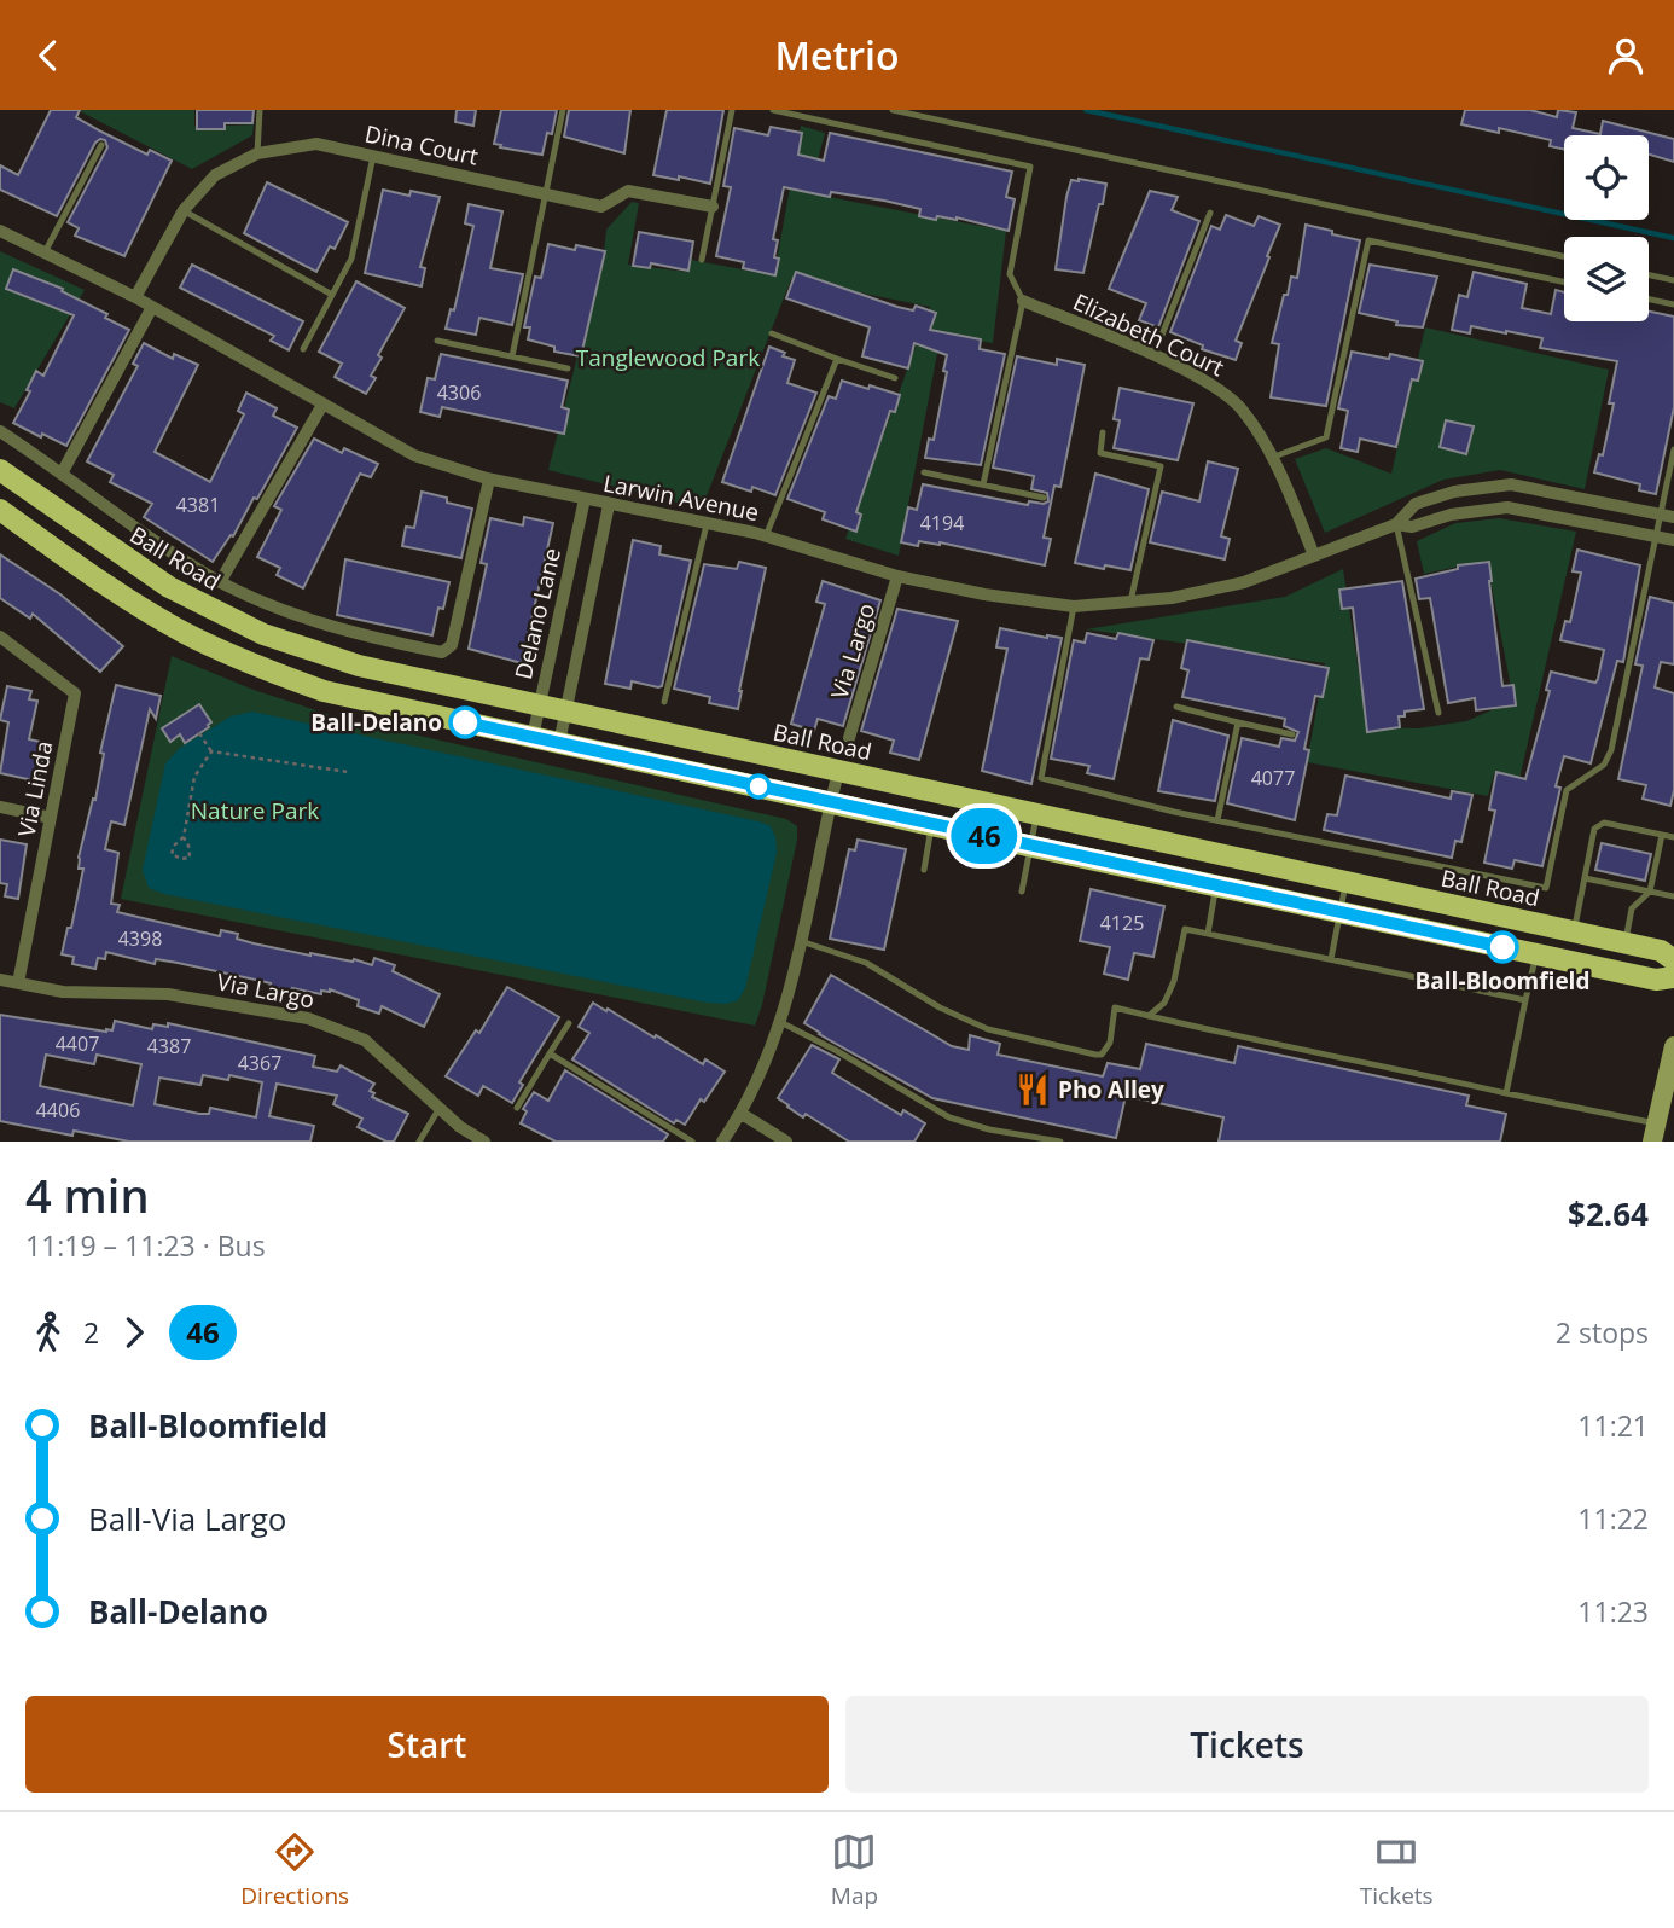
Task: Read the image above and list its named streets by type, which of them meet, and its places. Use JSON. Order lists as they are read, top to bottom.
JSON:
{
  "streets": {
    "main road": ["Ball Road"],
    "street": [
      "Dina Court",
      "Elizabeth Court",
      "Larwin Avenue",
      "Delano Lane",
      "Via Largo",
      "Via Linda"
    ]
  },
  "crossings": [
    ["Dina Court", "Larwin Avenue"],
    ["Elizabeth Court", "Larwin Avenue"],
    ["Larwin Avenue", "Delano Lane"],
    ["Larwin Avenue", "Via Largo"],
    ["Ball Road", "Delano Lane"],
    ["Via Largo", "Via Linda"]
  ],
  "parks": ["Tanglewood Park", "Nature Park"],
  "places": {
    "other": ["Ball-Delano", "Ball-Bloomfield"],
    "restaurant": ["Pho Alley"]
  },
  "lines": ["bus line 46"],
  "house_numbers": [
    "4306",
    "4381",
    "4194",
    "4077",
    "4125",
    "4398",
    "4407",
    "4387",
    "4367",
    "4406"
  ],
  "page": {
    "header": "Metrio",
    "on_map": "46",
    "heading": ["4 min", "11:19 – 11:23 · Bus", "$2.64"],
    "legs": ["2", "46", "2 stops"],
    "list": [
      {
        "name": "Ball-Bloomfield",
        "value": "11:21"
      },
      {
        "name": "Ball-Via Largo",
        "value": "11:22"
      },
      {
        "name": "Ball-Delano",
        "value": "11:23"
      }
    ],
    "buttons": ["Start", "Tickets"],
    "tabs": ["Directions", "Map", "Tickets"]
  }
}
